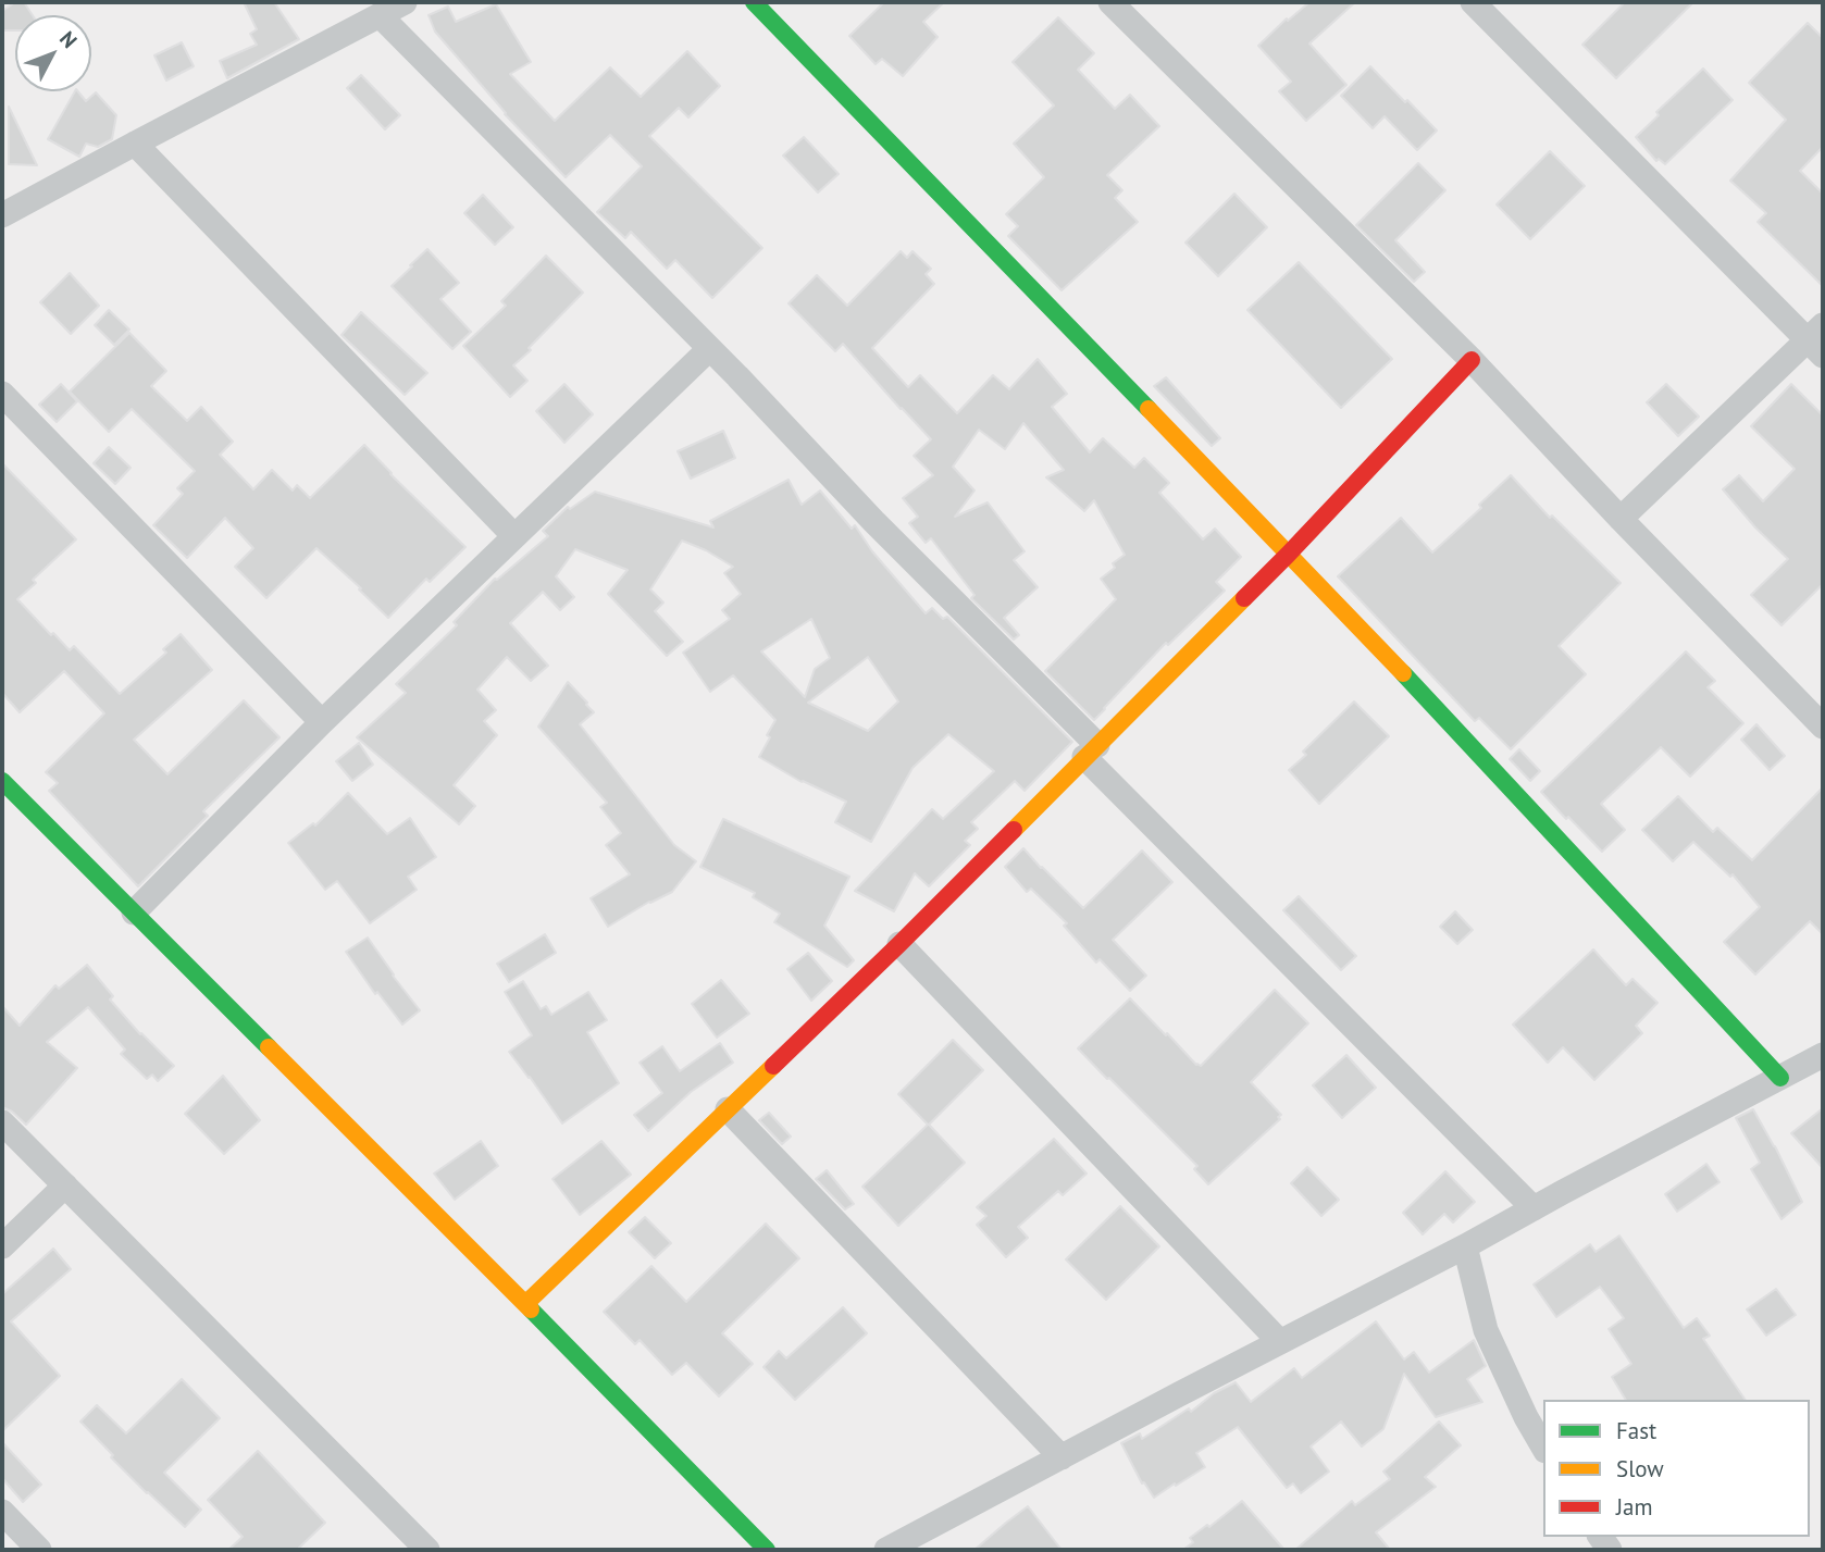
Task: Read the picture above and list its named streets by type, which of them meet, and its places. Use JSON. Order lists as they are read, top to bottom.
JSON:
{
  "legend": ["Fast", "Slow", "Jam"],
  "north": "top right"
}
